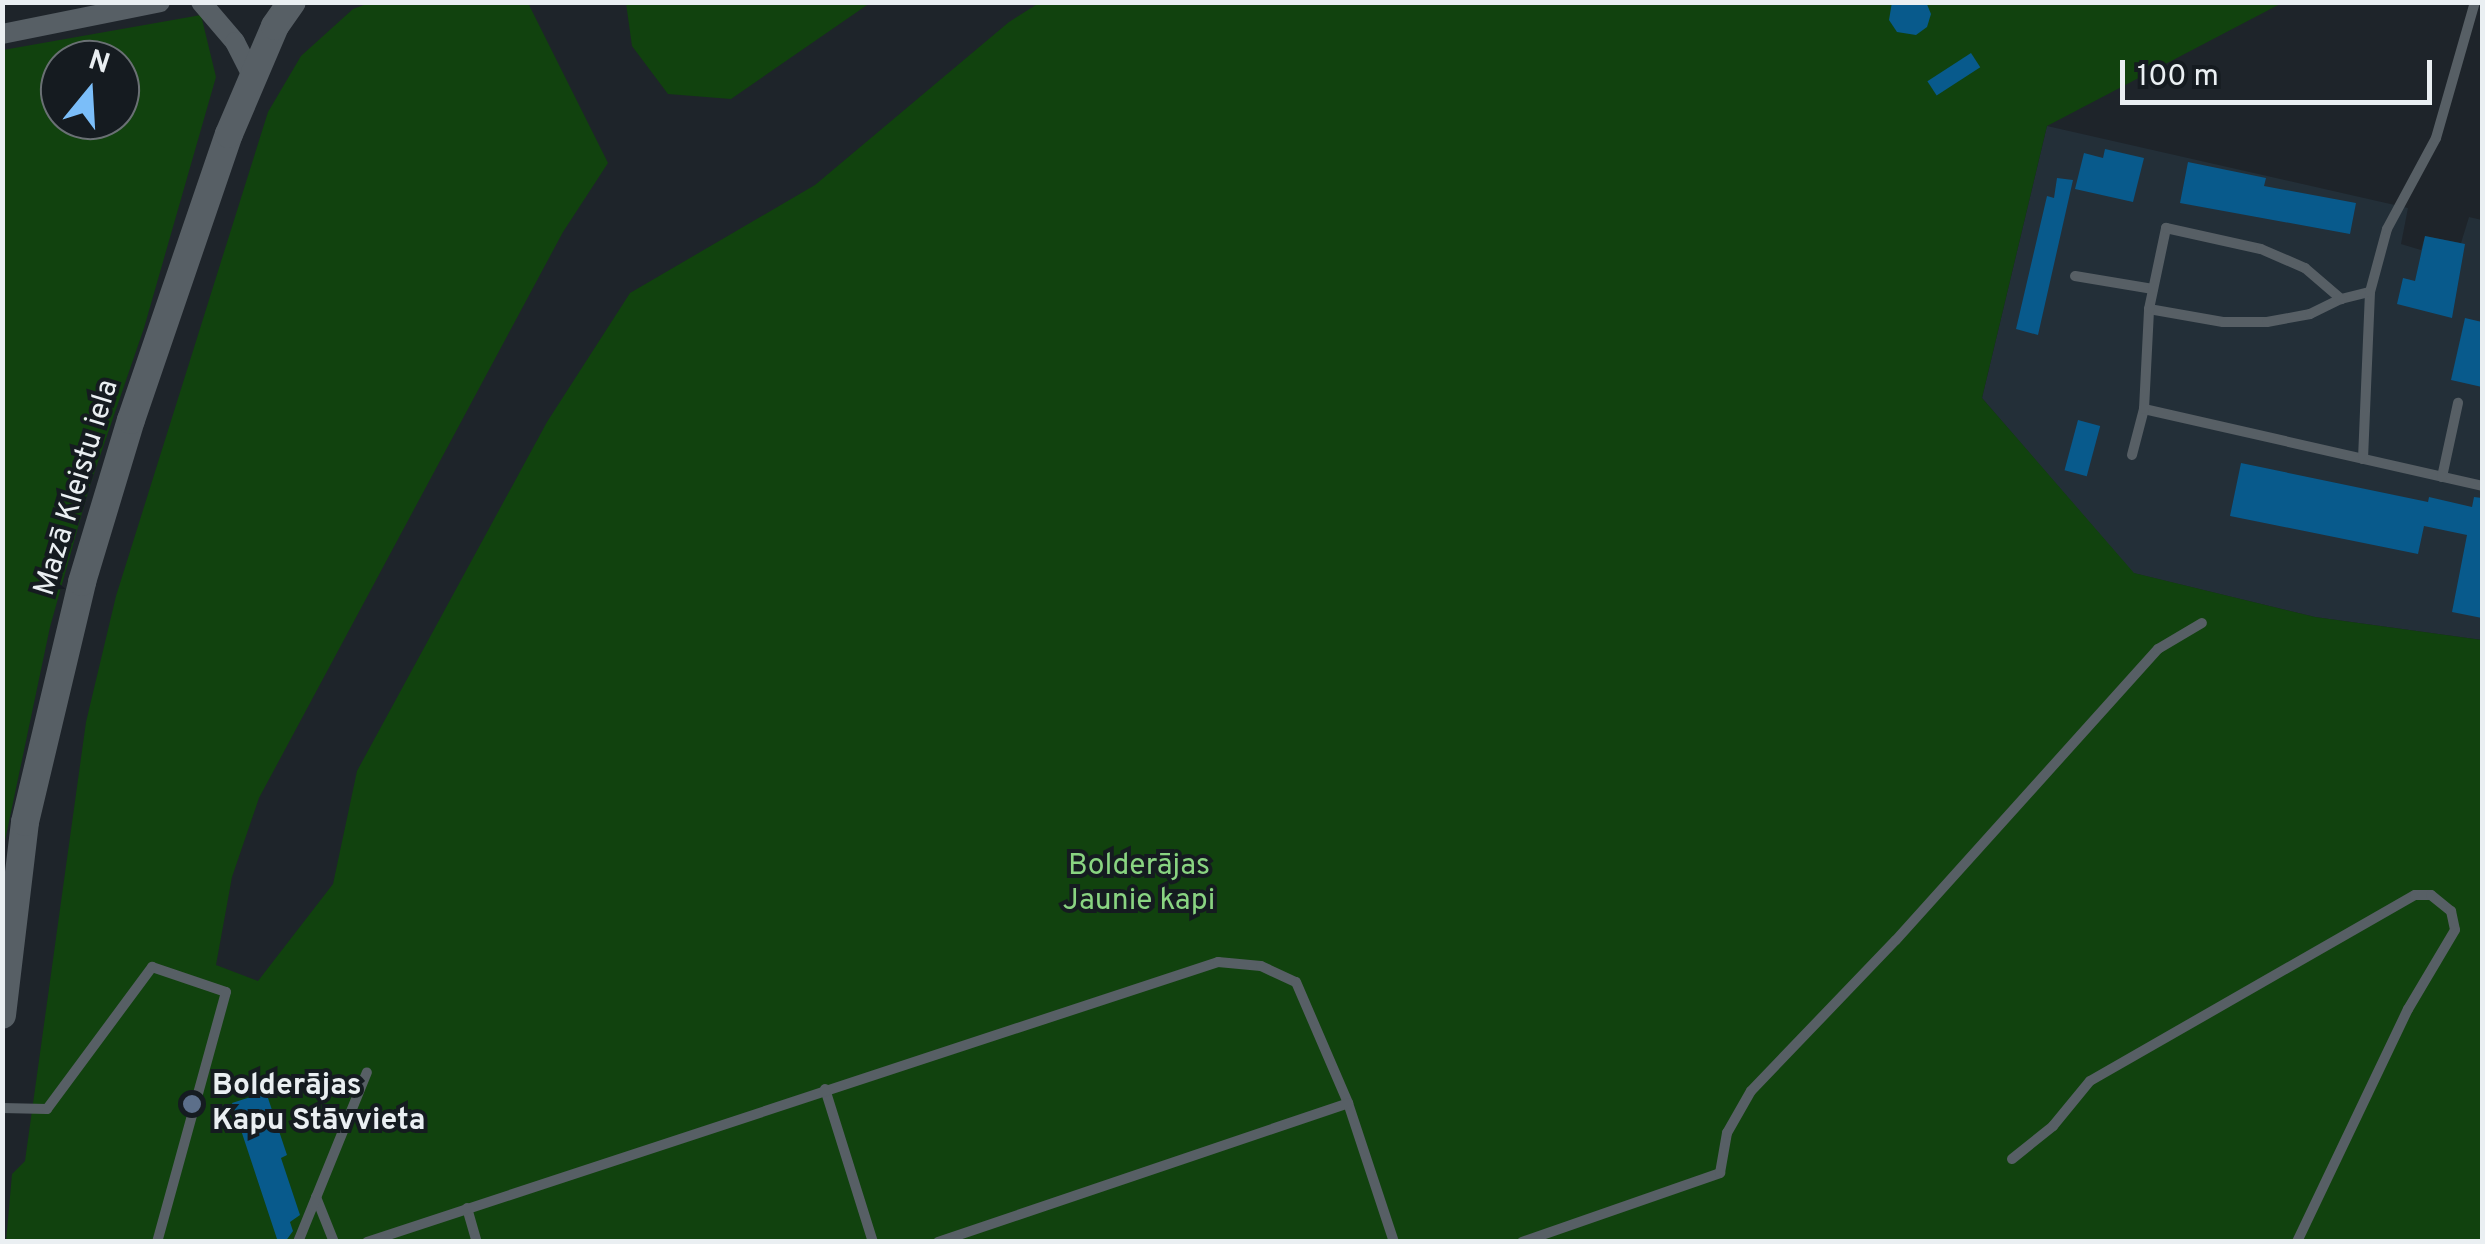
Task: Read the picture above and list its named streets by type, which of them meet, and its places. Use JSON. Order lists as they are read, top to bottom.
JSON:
{
  "streets": {
    "main road": ["Mazā Kleistu iela"]
  },
  "parks": ["Bolderājas Jaunie kapi"],
  "places": ["Bolderājas Kapu Stāvvieta"],
  "scale_bar": "100 m",
  "north": "top"
}
